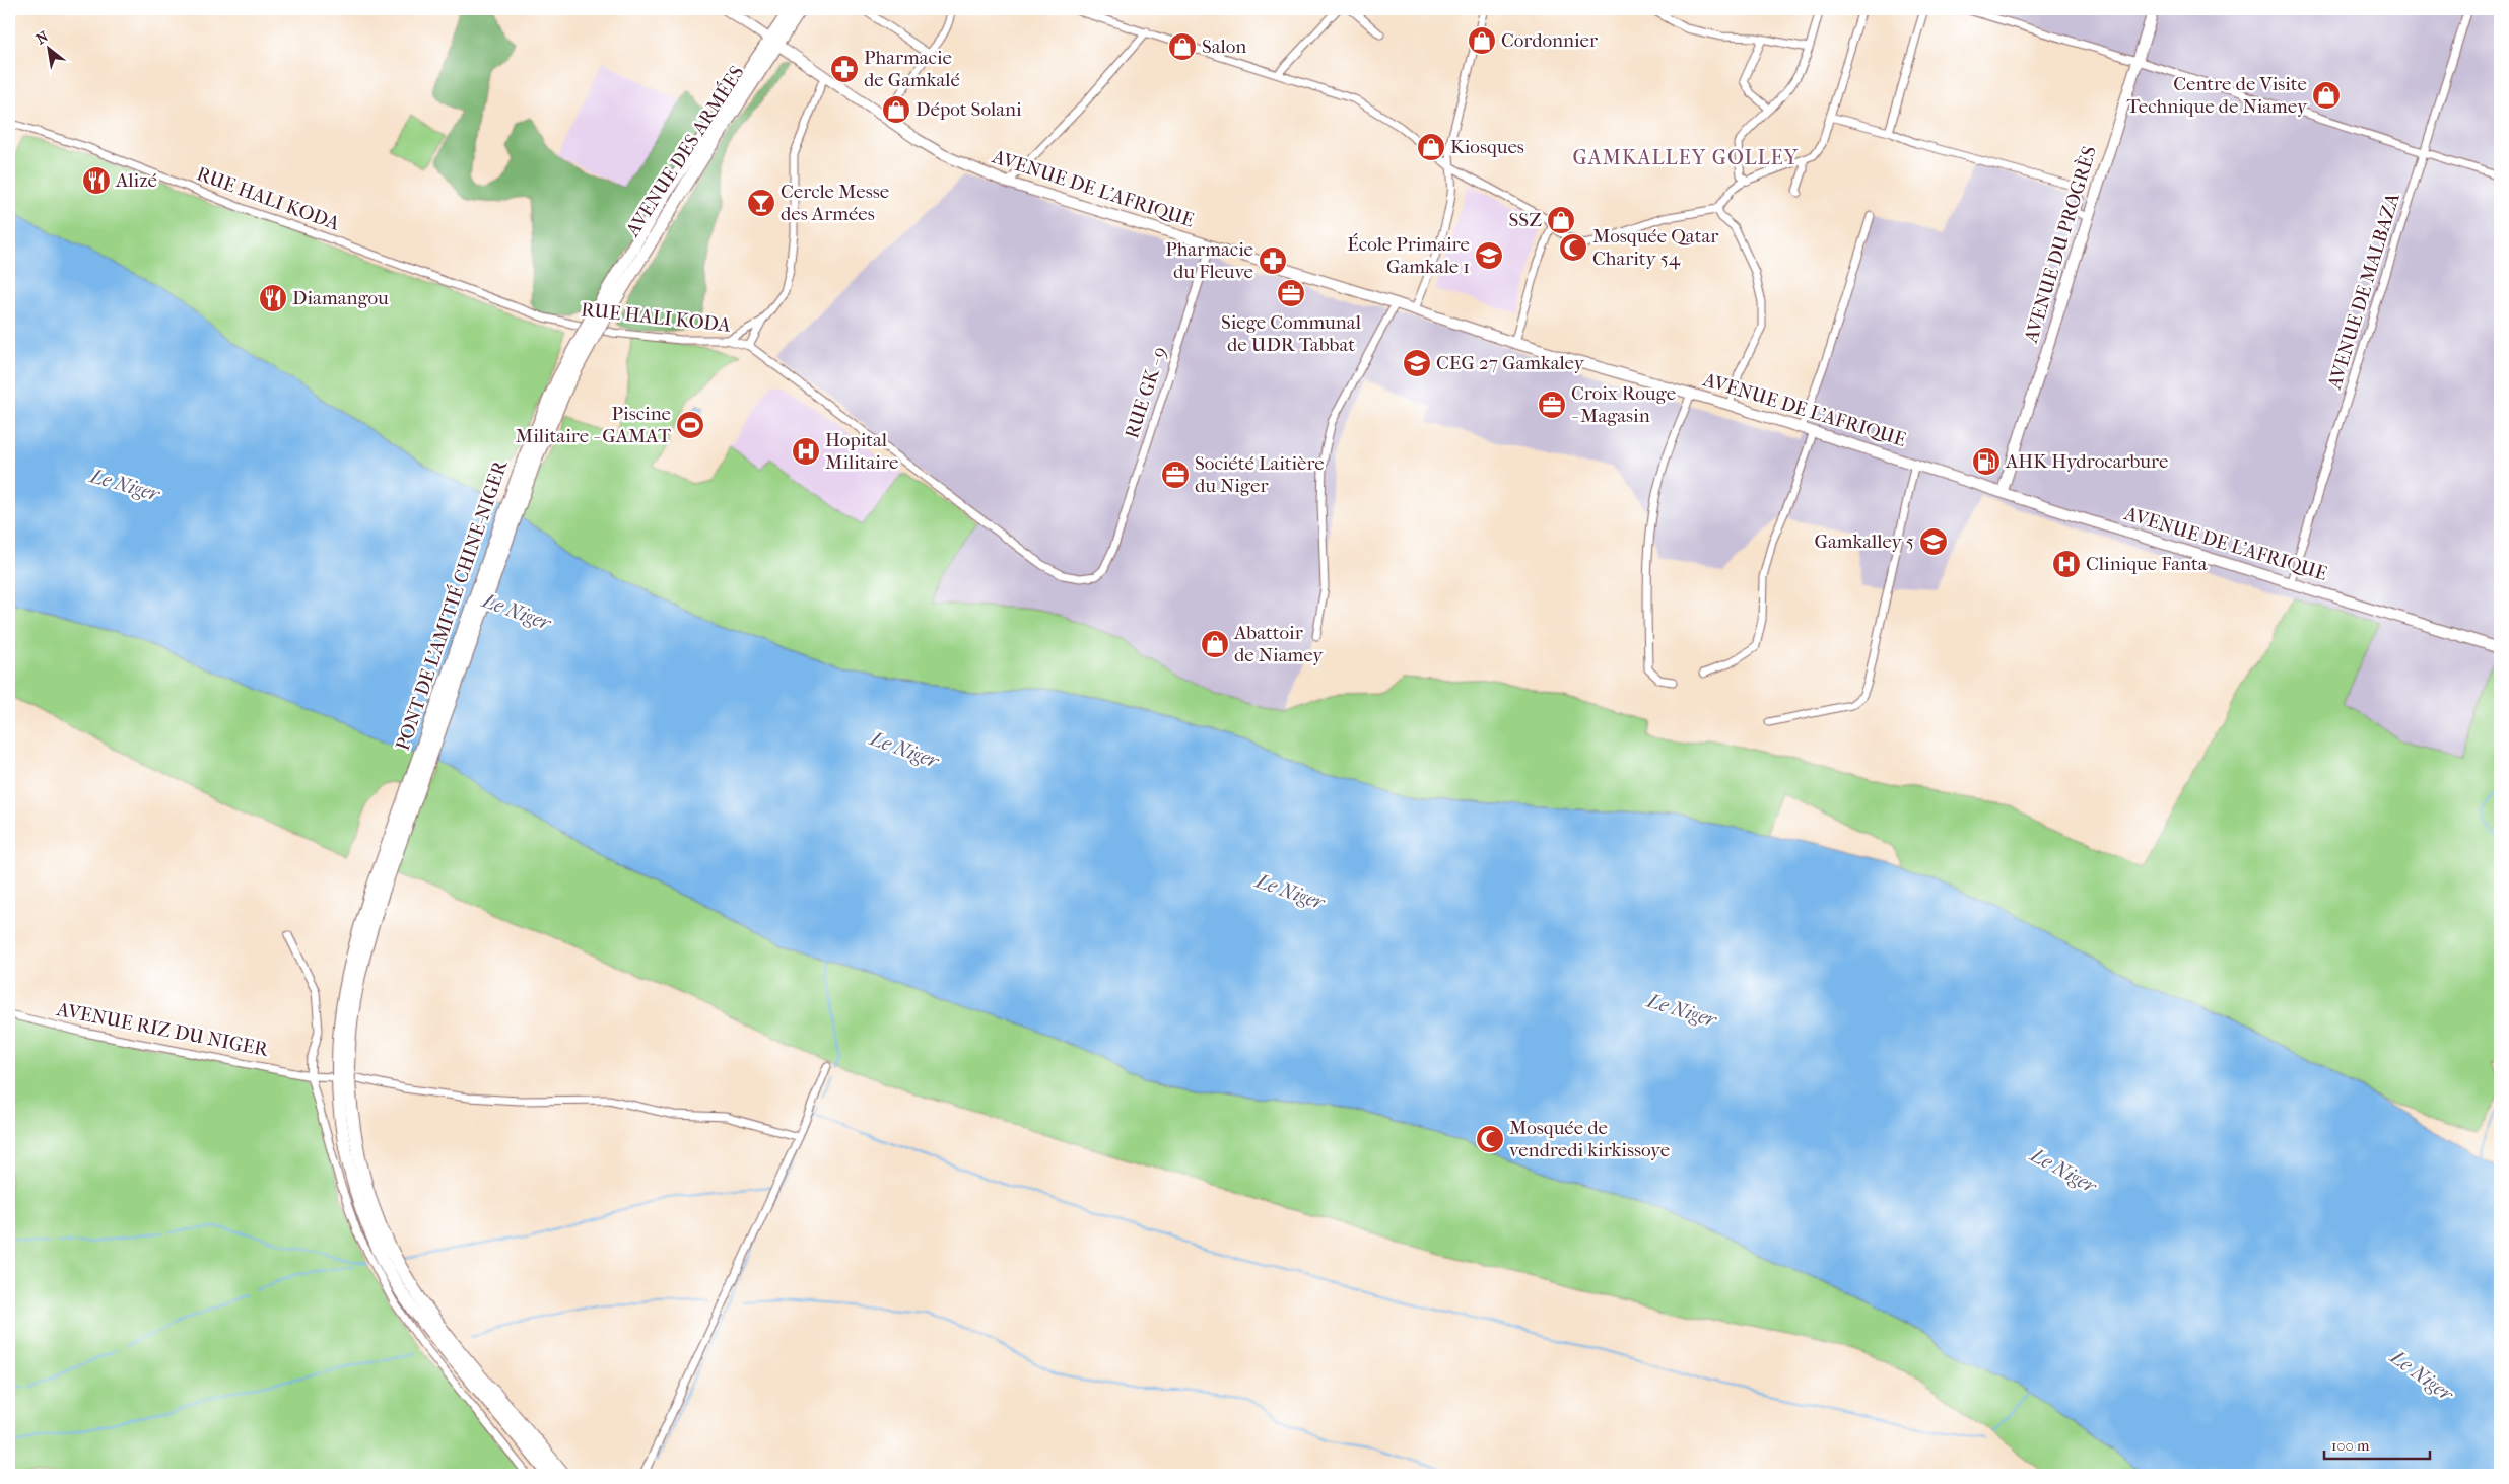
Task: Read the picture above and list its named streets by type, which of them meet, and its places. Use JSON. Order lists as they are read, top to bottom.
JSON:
{
  "streets": {
    "highway": ["AVENUE DES ARMÉES", "PONT DE L'AMITIÉ CHINE-NIGER"],
    "main road": ["AVENUE DE L'AFRIQUE", "AVENUE DU PROGRÈS"],
    "street": [
      "RUE HALI KODA",
      "AVENUE DE MALBAZA",
      "RUE GK - 9",
      "AVENUE RIZ DU NIGER"
    ]
  },
  "crossings": [
    ["AVENUE DES ARMÉES", "AVENUE DE L'AFRIQUE"],
    ["AVENUE DES ARMÉES", "PONT DE L'AMITIÉ CHINE-NIGER"],
    ["AVENUE DE L'AFRIQUE", "AVENUE DU PROGRÈS"],
    ["AVENUE DE L'AFRIQUE", "AVENUE DE MALBAZA"],
    ["AVENUE DE L'AFRIQUE", "RUE GK - 9"],
    ["RUE HALI KODA", "RUE GK - 9"]
  ],
  "districts": ["GAMKALLEY GOLLEY"],
  "water": ["Le Niger"],
  "places": {
    "shop": [
      "Cordonnier",
      "Salon",
      "Centre de Visite Technique de Niamey",
      "Dépot Solani",
      "Kiosques",
      "SSZ",
      "Abattoir de Niamey"
    ],
    "pharmacy": ["Pharmacie de Gamkalé", "Pharmacie du Fleuve"],
    "restaurant": ["Alizé", "Diamangou"],
    "bar": ["Cercle Messe des Armées"],
    "mosque": ["Mosquée Qatar Charity 54", "Mosquée de vendredi kirkissoye"],
    "school or university": ["École Primaire Gamkale 1", "CEG 27 Gamkaley", "Gamkalley 5"],
    "office": ["Siege Communal de UDR Tabbat", "Croix Rouge - Magasin", "Société Laitière du Niger"],
    "sports": ["Piscine Militaire - GAMAT"],
    "hospital": ["Hopital Militaire", "Clinique Fanta"],
    "fuel station": ["AHK Hydrocarbure"]
  },
  "scale_bar": "100 m",
  "north": "top left"
}
